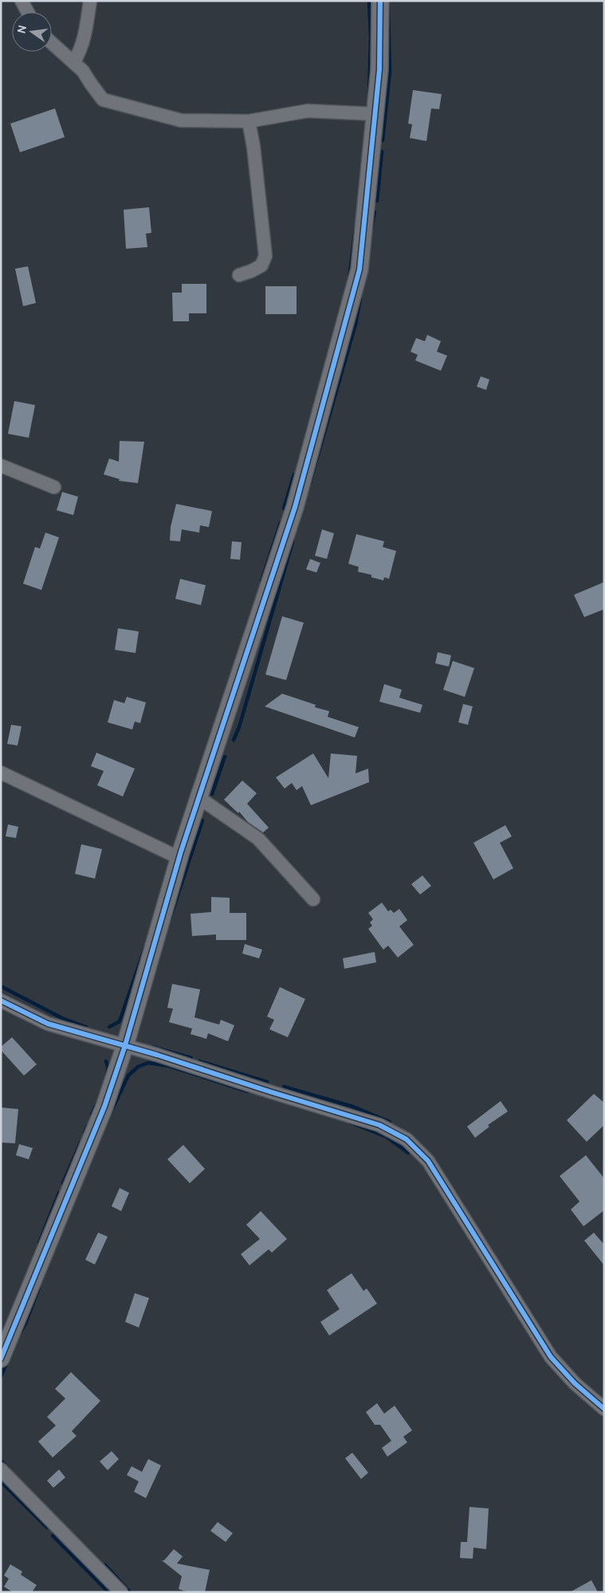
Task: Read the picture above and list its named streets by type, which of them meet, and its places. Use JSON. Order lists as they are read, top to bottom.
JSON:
{
  "north": "left"
}
